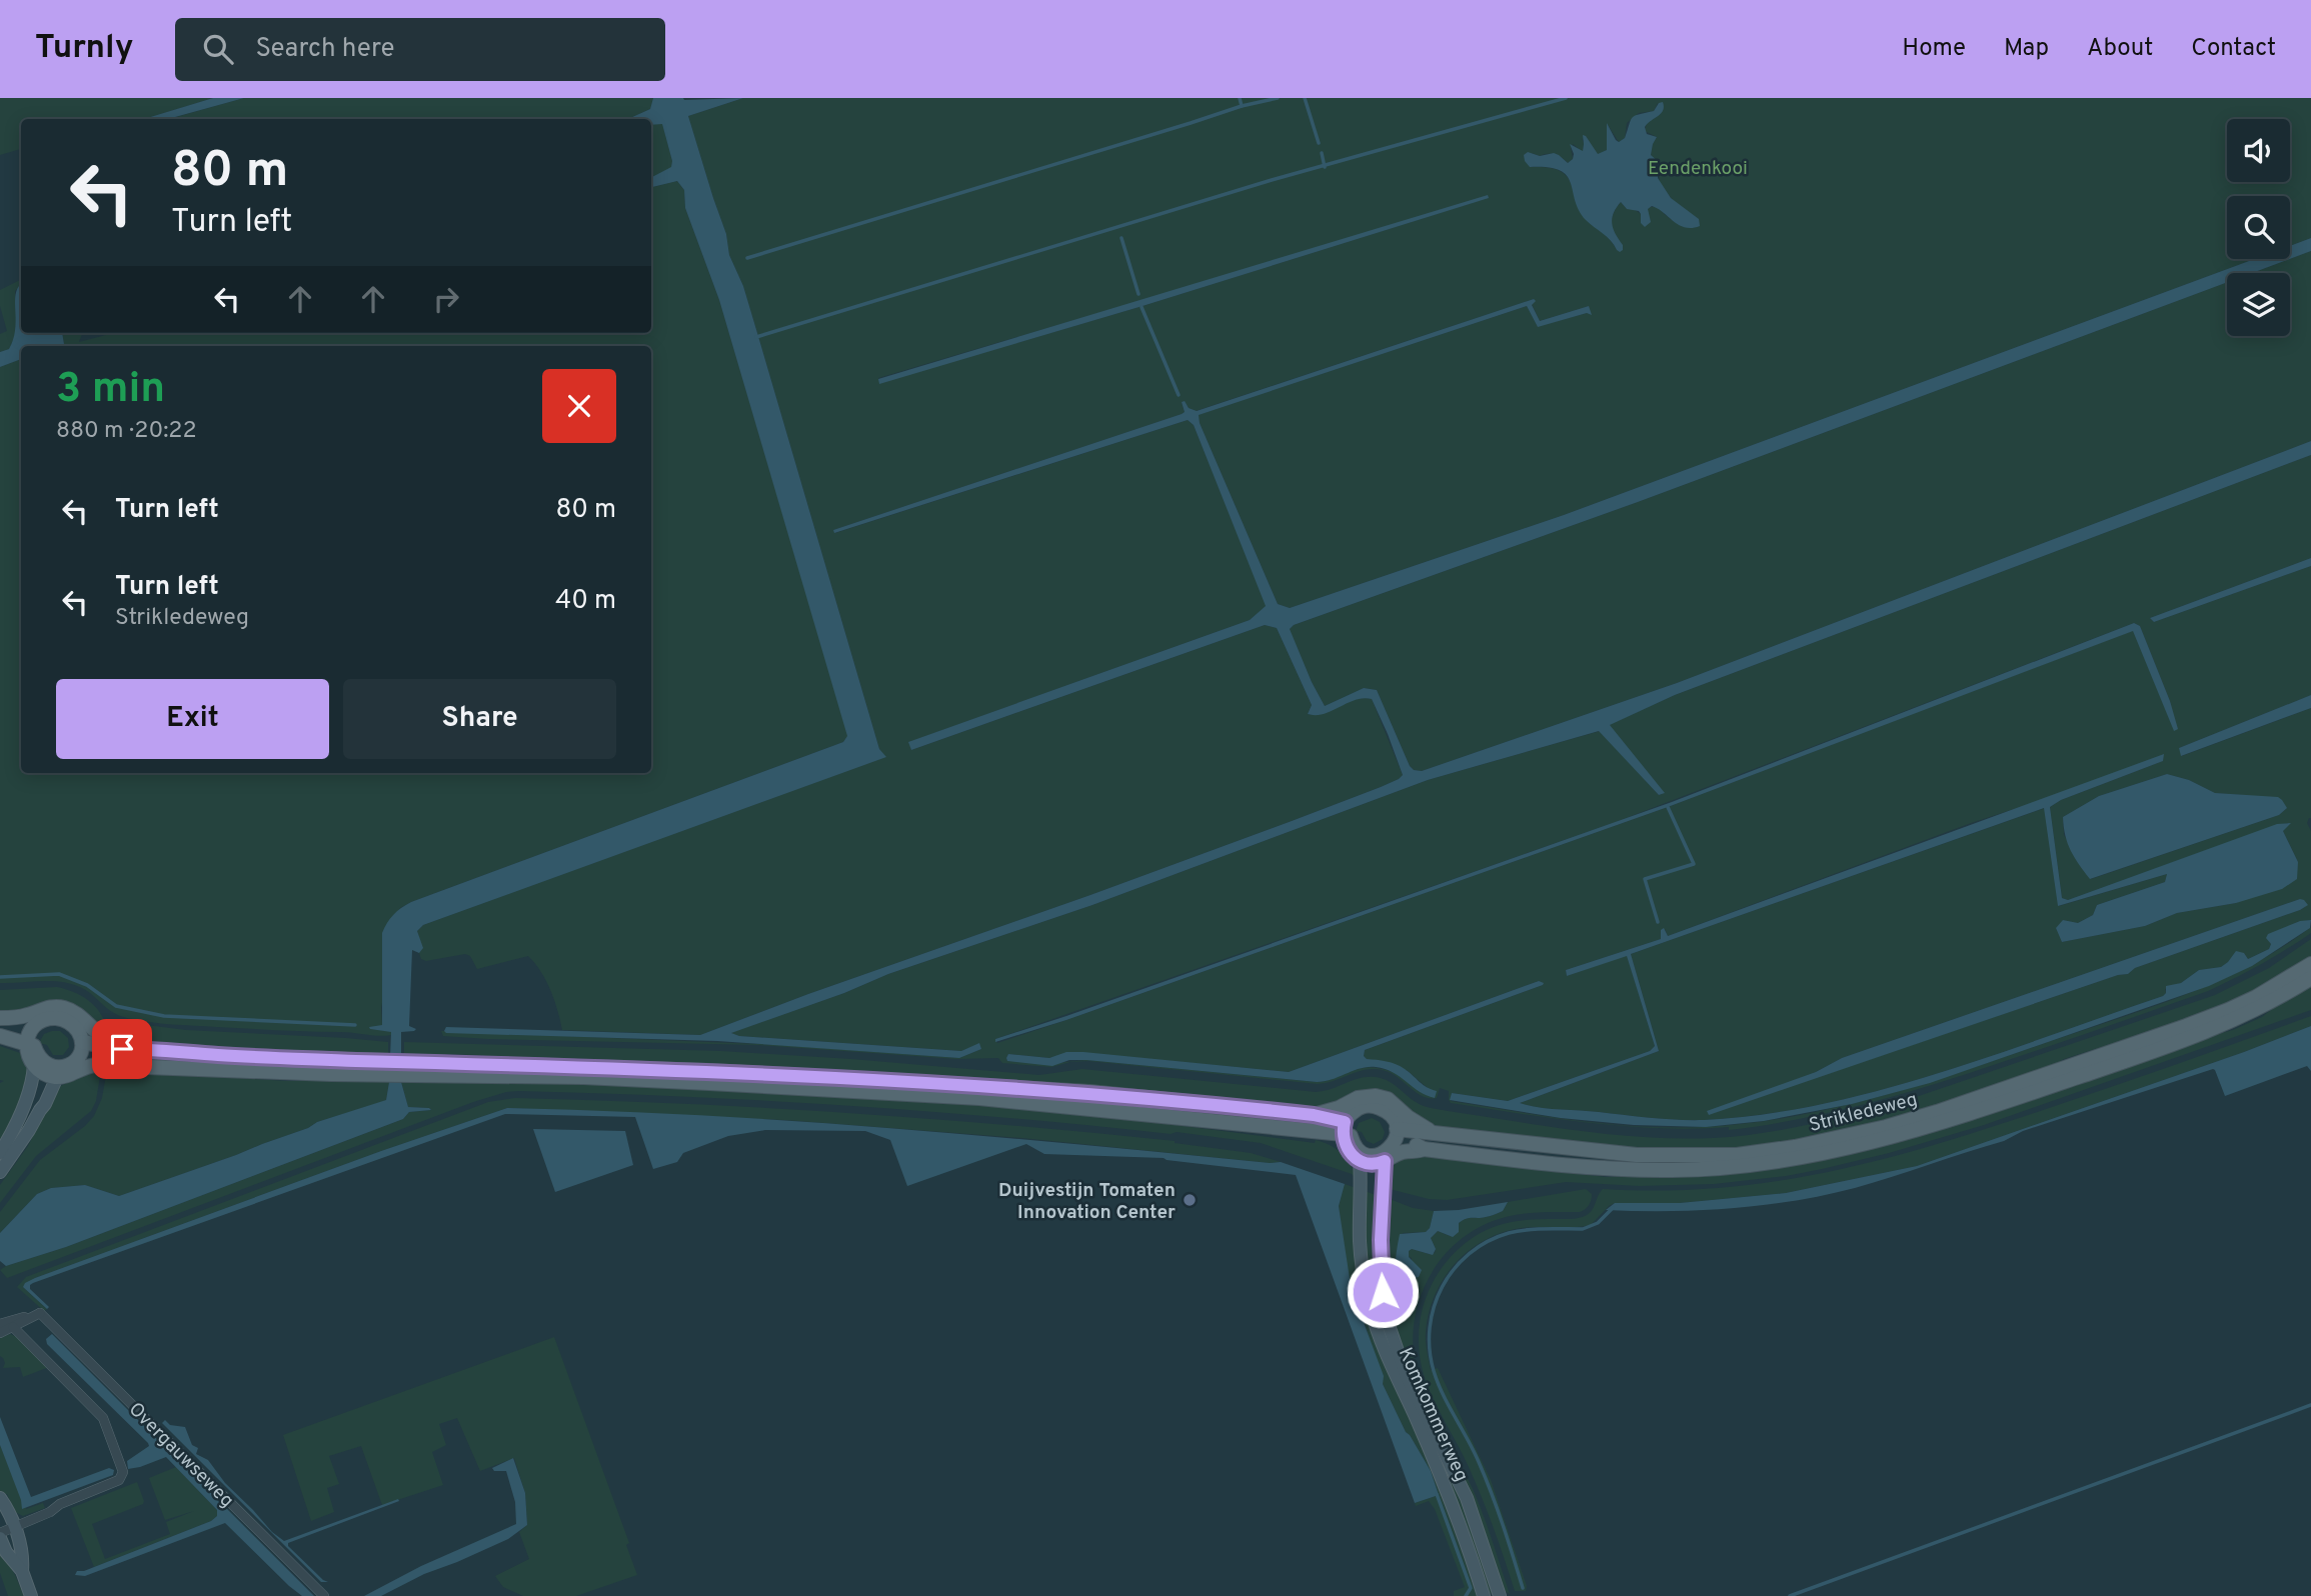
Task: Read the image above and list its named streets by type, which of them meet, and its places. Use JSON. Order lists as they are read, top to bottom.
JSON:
{
  "streets": {
    "main road": ["Strikledeweg", "Komkommerweg"],
    "street": ["Overgauwseweg"]
  },
  "crossings": [
    ["Strikledeweg", "Komkommerweg"]
  ],
  "parks": ["Eendenkooi"],
  "places": ["Duijvestijn Tomaten Innovation Center"],
  "page": {
    "header": "Turnly",
    "search": "Search here",
    "nav": [
      "Home",
      "Map",
      "About",
      "Contact"
    ],
    "turn": ["80 m", "Turn left"],
    "heading": ["3 min", "880 m · 20:22"],
    "list": [
      {
        "name": "Turn left",
        "value": "80 m"
      },
      {
        "name": "Turn left",
        "note": "Strikledeweg",
        "value": "40 m"
      }
    ],
    "buttons": ["Exit", "Share"]
  }
}
